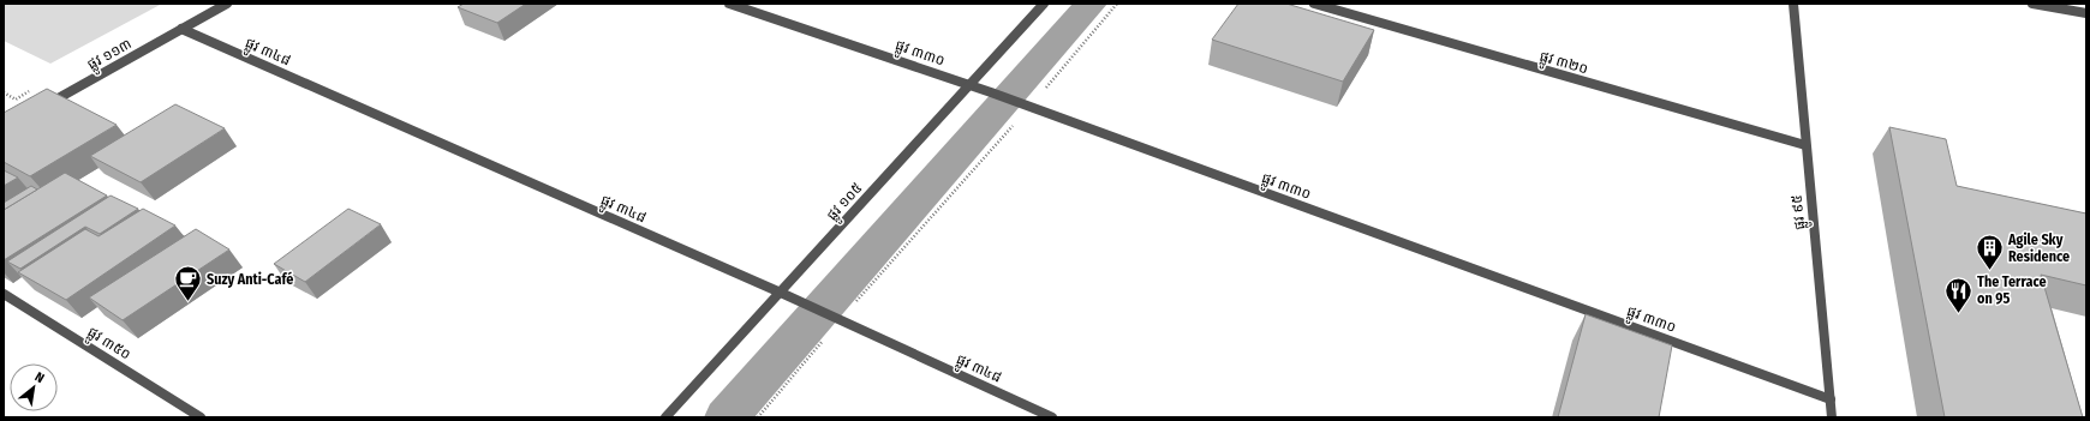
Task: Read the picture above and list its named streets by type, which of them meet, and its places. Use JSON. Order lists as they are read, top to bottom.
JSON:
{
  "streets": {
    "street": [
      "ផ្លូវ ៣៤៨",
      "ផ្លូវ ៣៣០",
      "ផ្លូវ ១១៣",
      "ផ្លូវ ៣២០",
      "ផ្លូវ ១០៥",
      "ផ្លូវ ៩៥",
      "ផ្លូវ ៣៥០"
    ]
  },
  "crossings": [
    ["ផ្លូវ ៣៤៨", "ផ្លូវ ១១៣"],
    ["ផ្លូវ ៣៤៨", "ផ្លូវ ១០៥"],
    ["ផ្លូវ ៣៣០", "ផ្លូវ ១០៥"],
    ["ផ្លូវ ៣៣០", "ផ្លូវ ៩៥"],
    ["ផ្លូវ ៣២០", "ផ្លូវ ៩៥"]
  ],
  "places": {
    "building": ["Agile Sky Residence"],
    "cafe": ["Suzy Anti-Café"],
    "restaurant": ["The Terrace on 95"]
  },
  "north": "top right"
}
